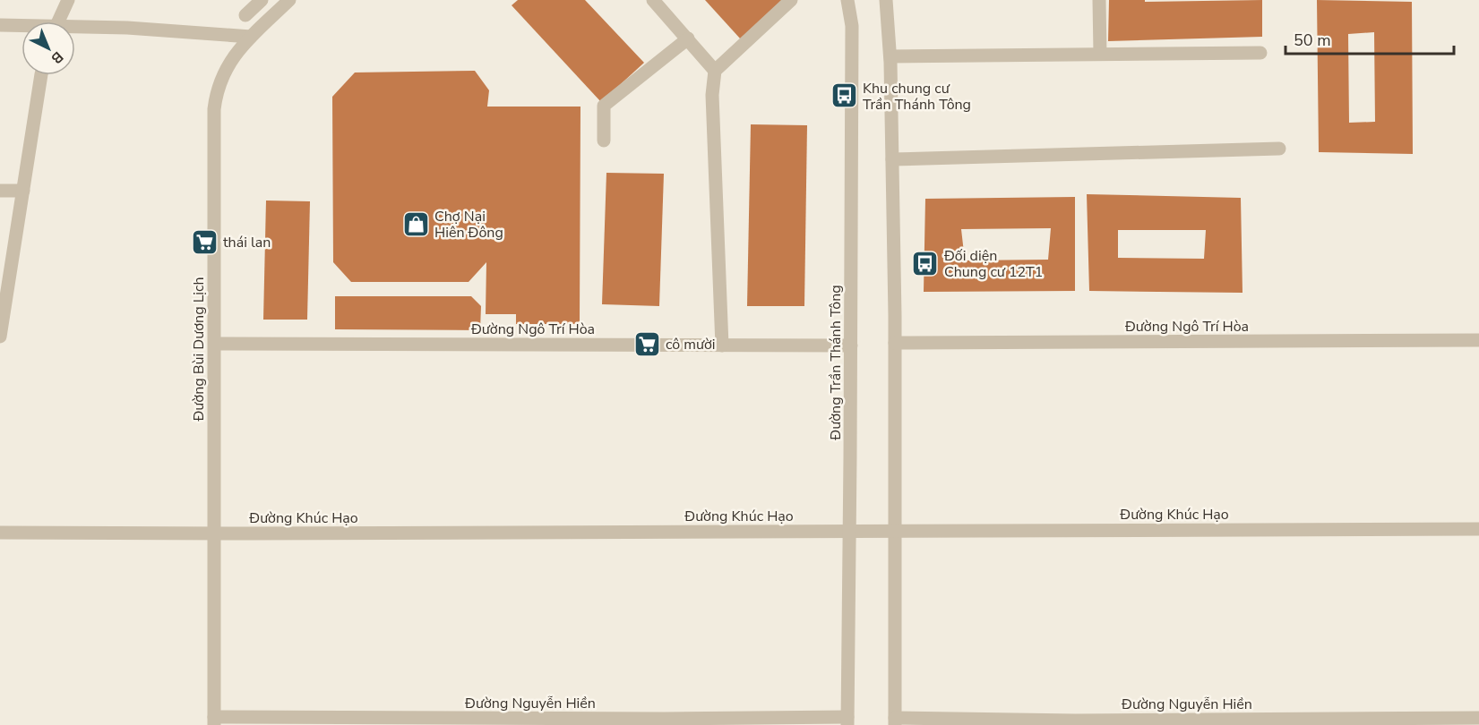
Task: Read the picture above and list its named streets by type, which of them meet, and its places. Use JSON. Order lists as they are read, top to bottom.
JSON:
{
  "streets": {
    "street": [
      "Đường Ngô Trí Hòa",
      "Đường Bùi Dương Lịch",
      "Đường Trần Thánh Tông",
      "Đường Khúc Hạo",
      "Đường Nguyễn Hiền"
    ]
  },
  "crossings": [
    ["Đường Ngô Trí Hòa", "Đường Bùi Dương Lịch"],
    ["Đường Ngô Trí Hòa", "Đường Trần Thánh Tông"],
    ["Đường Bùi Dương Lịch", "Đường Khúc Hạo"],
    ["Đường Bùi Dương Lịch", "Đường Nguyễn Hiền"],
    ["Đường Trần Thánh Tông", "Đường Khúc Hạo"],
    ["Đường Trần Thánh Tông", "Đường Nguyễn Hiền"]
  ],
  "places": {
    "bus stop": ["Khu chung cư Trần Thánh Tông", "Đối diện Chung cư 12T1"],
    "shop": ["Chợ Nại Hiên Đông"],
    "supermarket": ["thái lan", "cô mười"]
  },
  "scale_bar": "50 m",
  "north": "bottom right"
}
